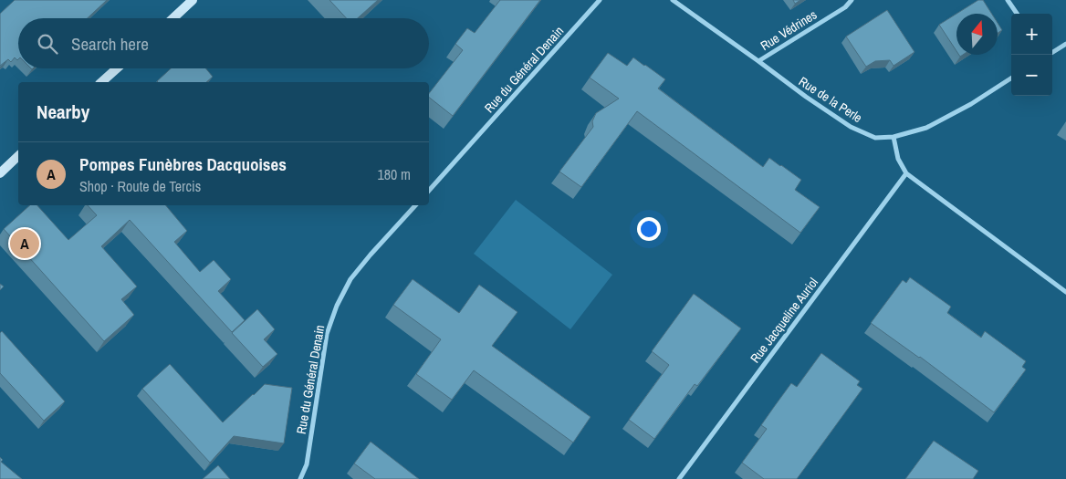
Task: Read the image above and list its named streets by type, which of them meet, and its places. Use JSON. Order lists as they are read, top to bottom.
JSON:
{
  "streets": {
    "street": [
      "Rue Védrines",
      "Rue du Général Denain",
      "Rue de la Perle",
      "Rue Jacqueline Auriol"
    ]
  },
  "crossings": [
    ["Rue Védrines", "Rue de la Perle"]
  ],
  "north": "top",
  "page": {
    "map_buttons": ["+", "−"],
    "search": "Search here",
    "heading": "Nearby",
    "list": [
      {
        "mark": "A",
        "name": "Pompes Funèbres Dacquoises",
        "note": "Shop · Route de Tercis",
        "value": "180 m"
      }
    ],
    "pins": "A"
  }
}
